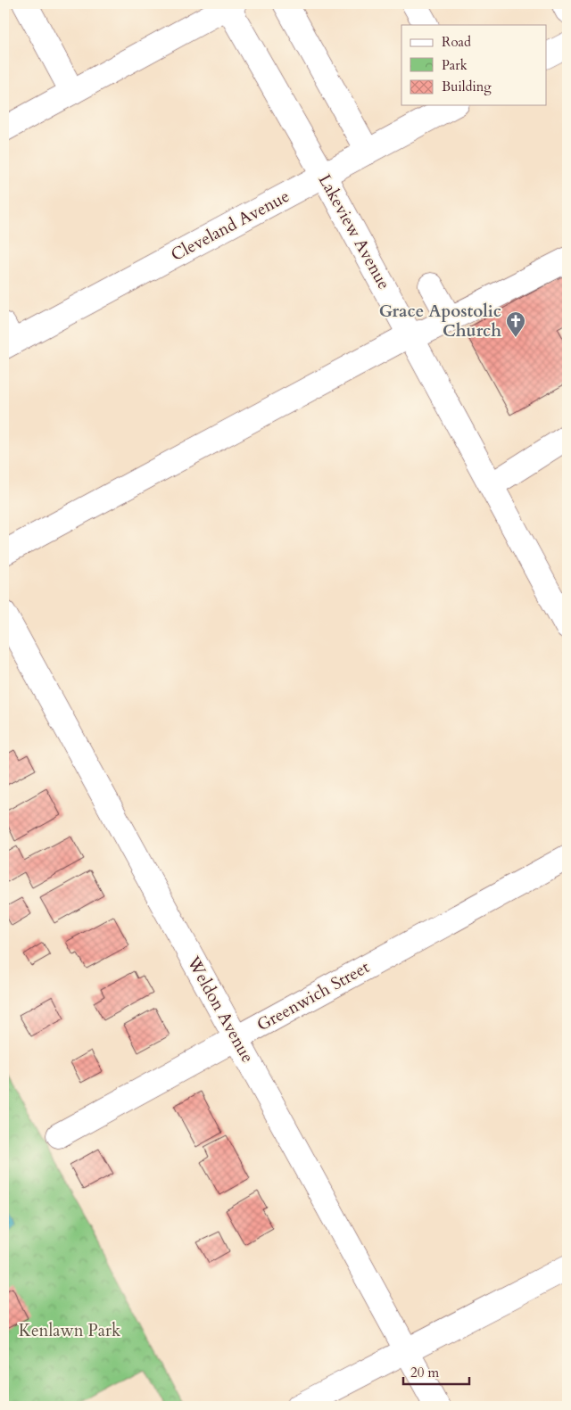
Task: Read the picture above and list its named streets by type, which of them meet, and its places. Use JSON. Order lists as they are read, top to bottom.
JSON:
{
  "streets": {
    "street": [
      "Cleveland Avenue",
      "Lakeview Avenue",
      "Greenwich Street",
      "Weldon Avenue"
    ]
  },
  "crossings": [
    ["Cleveland Avenue", "Lakeview Avenue"],
    ["Greenwich Street", "Weldon Avenue"]
  ],
  "parks": ["Kenlawn Park"],
  "places": {
    "church": ["Grace Apostolic Church"]
  },
  "legend": ["Road", "Park", "Building"],
  "scale_bar": "20 m"
}
